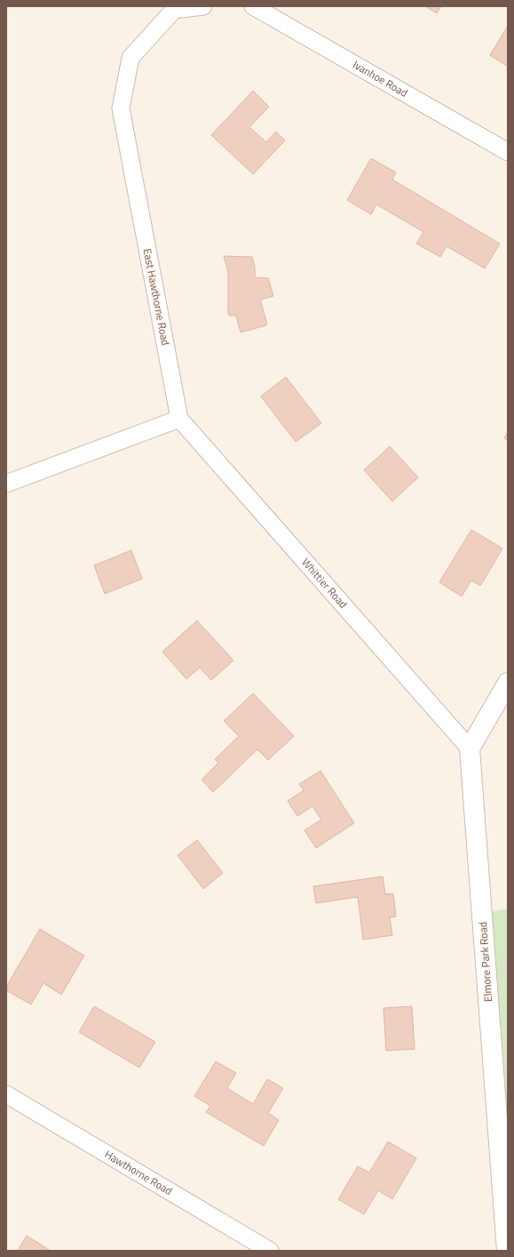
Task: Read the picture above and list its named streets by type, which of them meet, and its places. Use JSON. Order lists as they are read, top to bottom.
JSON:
{
  "streets": {
    "street": [
      "Ivanhoe Road",
      "East Hawthorne Road",
      "Whittier Road",
      "Elmore Park Road",
      "Hawthorne Road"
    ]
  },
  "crossings": [
    ["East Hawthorne Road", "Whittier Road"],
    ["Whittier Road", "Elmore Park Road"]
  ]
}
